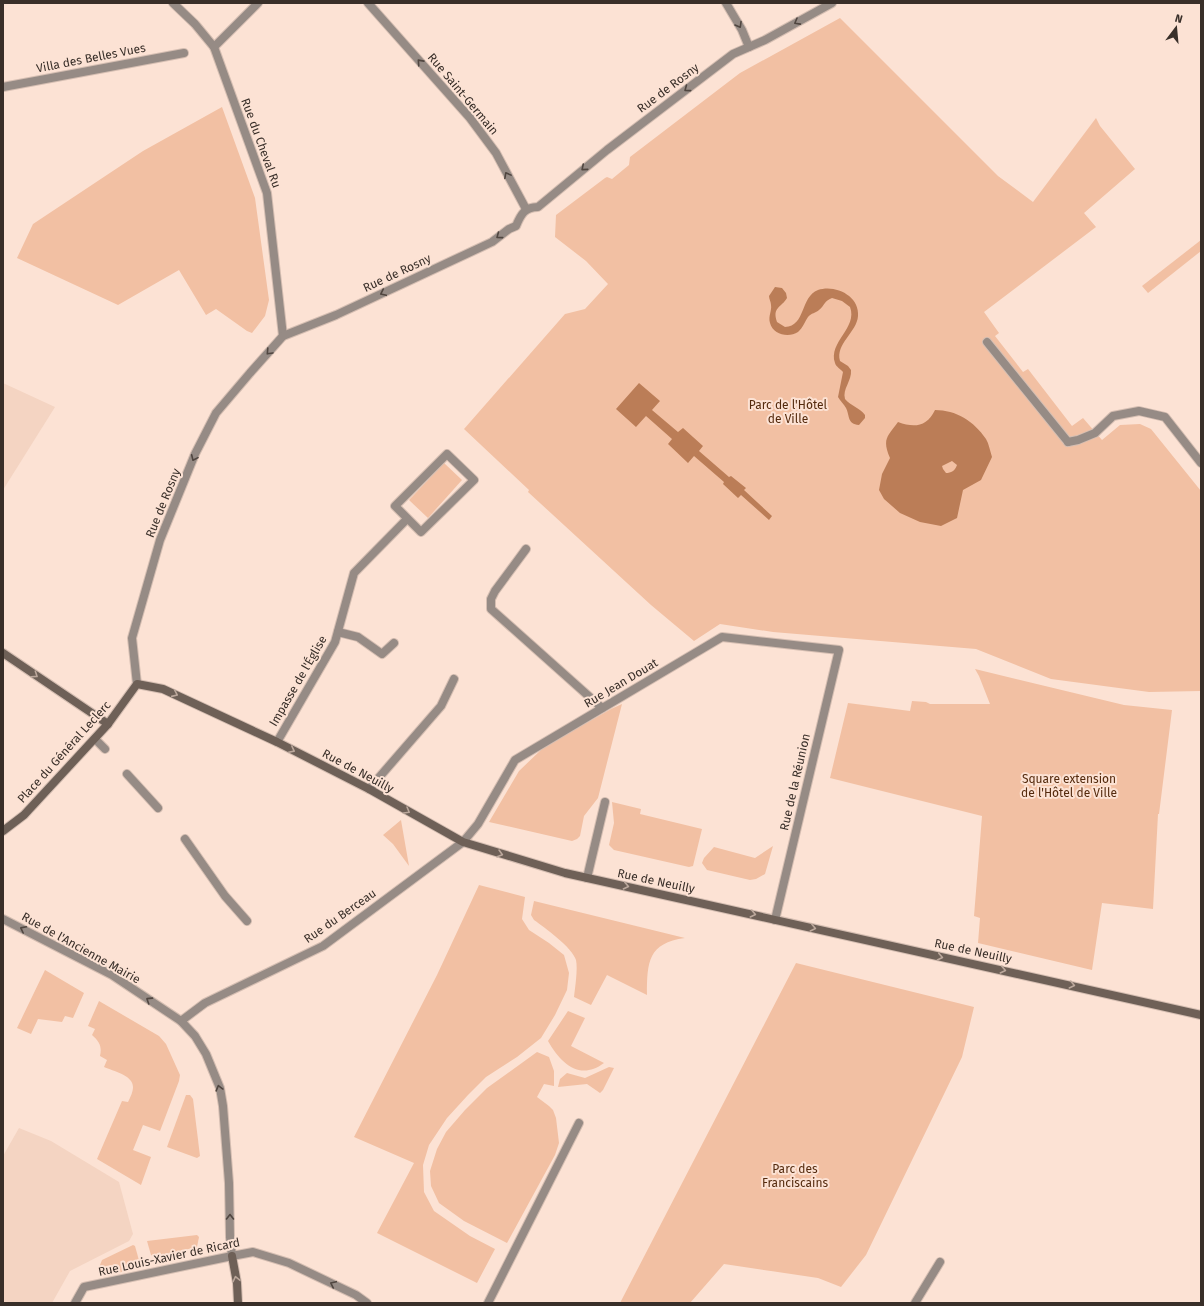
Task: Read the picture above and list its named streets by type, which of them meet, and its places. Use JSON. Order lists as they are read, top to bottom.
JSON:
{
  "streets": {
    "street": [
      "Villa des Belles Vues",
      "Rue de Rosny",
      "Rue Saint-Germain",
      "Rue du Cheval Ru",
      "Impasse de l'Église",
      "Rue Jean Douat",
      "Place du Général Leclerc",
      "Rue de Neuilly",
      "Rue de la Réunion",
      "Rue du Berceau",
      "Rue de l'Ancienne Mairie",
      "Rue Louis-Xavier de Ricard"
    ]
  },
  "crossings": [
    ["Rue de Rosny", "Rue Saint-Germain"],
    ["Rue de Rosny", "Rue du Cheval Ru"],
    ["Rue de Rosny", "Place du Général Leclerc"],
    ["Rue de Rosny", "Rue de Neuilly"],
    ["Impasse de l'Église", "Rue de Neuilly"],
    ["Rue Jean Douat", "Rue de Neuilly"],
    ["Rue Jean Douat", "Rue de la Réunion"],
    ["Rue Jean Douat", "Rue du Berceau"],
    ["Place du Général Leclerc", "Rue de Neuilly"],
    ["Rue de Neuilly", "Rue de la Réunion"],
    ["Rue de Neuilly", "Rue du Berceau"],
    ["Rue du Berceau", "Rue de l'Ancienne Mairie"],
    ["Rue de l'Ancienne Mairie", "Rue Louis-Xavier de Ricard"]
  ],
  "one_way": [
    "Rue de Rosny",
    "Rue Saint-Germain",
    "Rue de Neuilly",
    "Rue de l'Ancienne Mairie",
    "Rue Louis-Xavier de Ricard"
  ],
  "parks": ["Parc de l'Hôtel de Ville", "Square extension de l'Hôtel de Ville", "Parc des Franciscains"],
  "north": "top"
}
